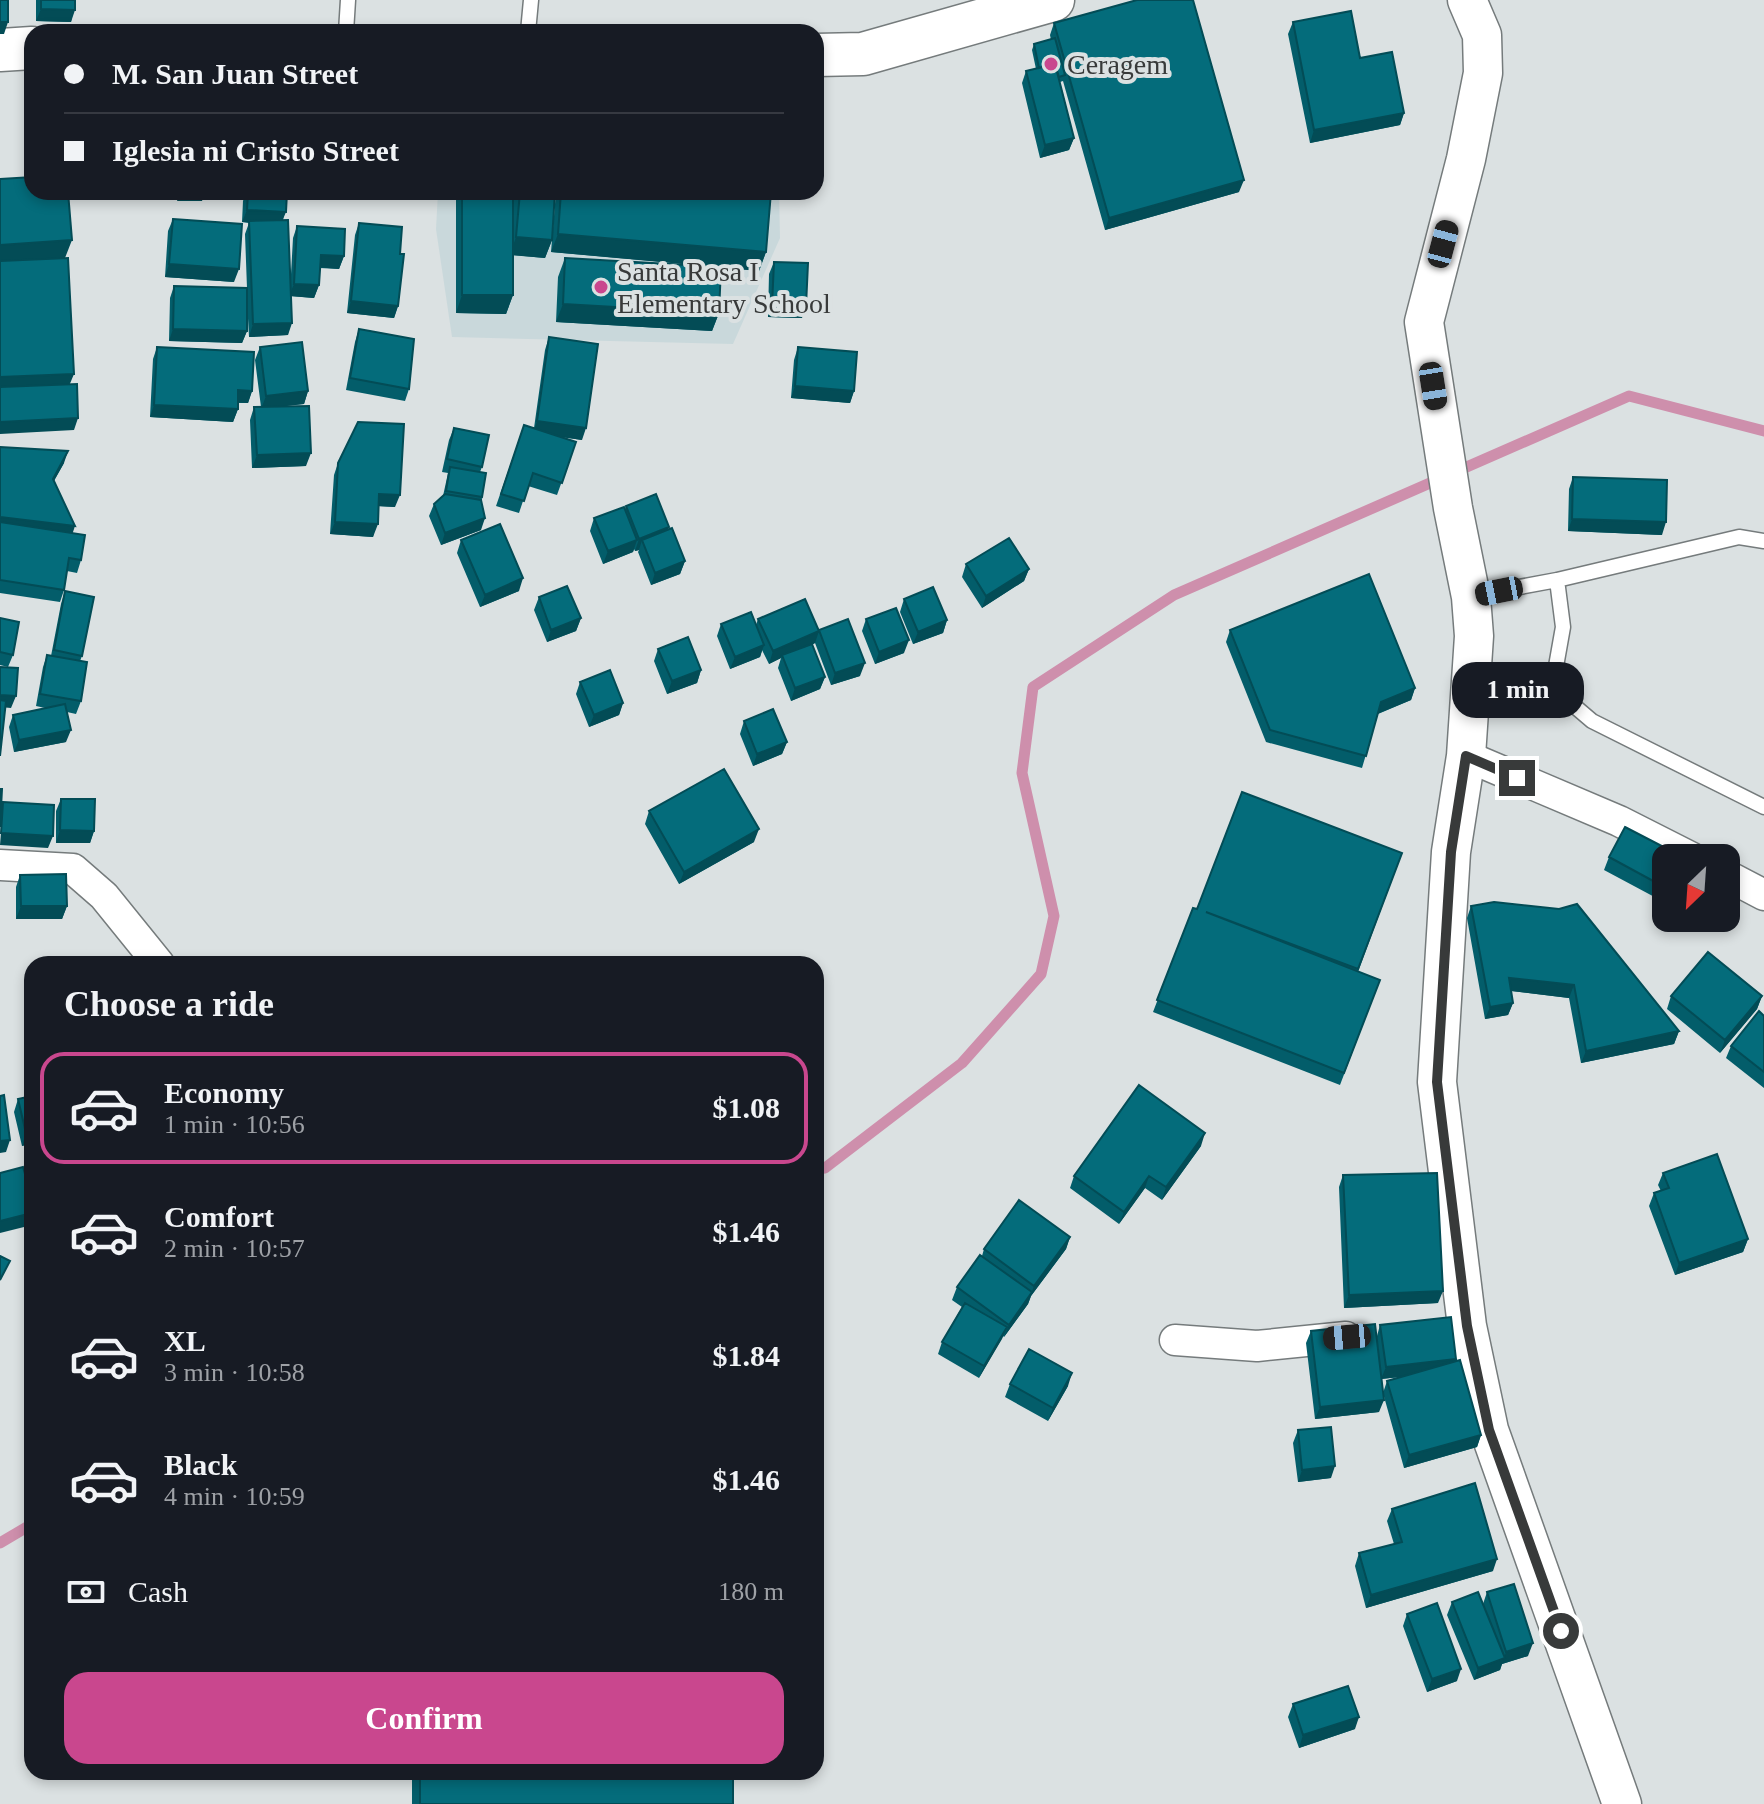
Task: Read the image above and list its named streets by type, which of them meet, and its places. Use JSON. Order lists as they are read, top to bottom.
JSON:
{
  "places": ["Ceragem", "Santa Rosa I Elementary School"],
  "north": "bottom left",
  "page": {
    "banner": ["M. San Juan Street", "Iglesia ni Cristo Street"],
    "bubble": "1 min",
    "heading": "Choose a ride",
    "list": [
      {
        "name": "Economy",
        "note": "1 min · 10:56",
        "value": "$1.08"
      },
      {
        "name": "Comfort",
        "note": "2 min · 10:57",
        "value": "$1.46"
      },
      {
        "name": "XL",
        "note": "3 min · 10:58",
        "value": "$1.84"
      },
      {
        "name": "Black",
        "note": "4 min · 10:59",
        "value": "$1.46"
      }
    ],
    "pay": ["Cash", "180 m"],
    "buttons": "Confirm"
  }
}
